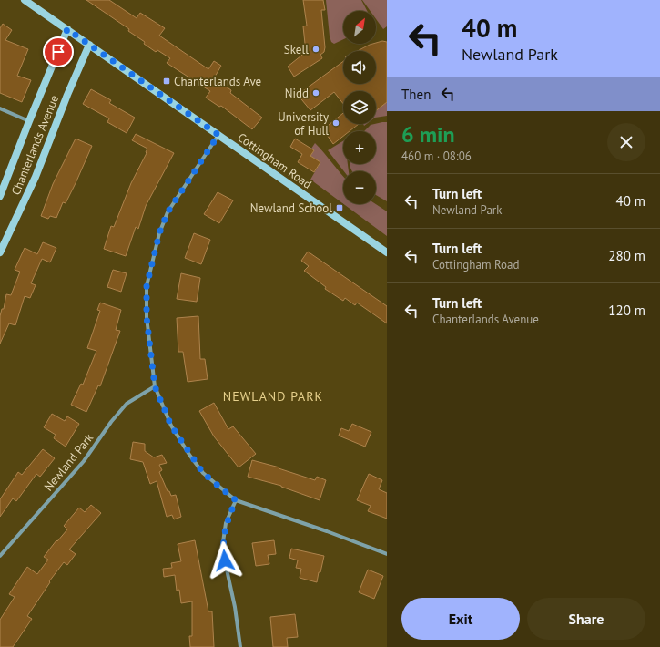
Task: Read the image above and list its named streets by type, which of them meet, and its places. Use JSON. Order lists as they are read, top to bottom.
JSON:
{
  "streets": {
    "main road": ["Chanterlands Avenue", "Cottingham Road"],
    "street": ["Newland Park"]
  },
  "crossings": [
    ["Chanterlands Avenue", "Cottingham Road"]
  ],
  "districts": ["NEWLAND PARK"],
  "places": {
    "other": ["Skell", "Nidd", "University of Hull"],
    "transit": ["Chanterlands Ave", "Newland School"]
  },
  "north": "top right",
  "page": {
    "turn": ["40 m", "Newland Park"],
    "map_buttons": ["+", "−"],
    "then": "Then",
    "heading": ["6 min", "460 m · 08:06"],
    "list": [
      {
        "name": "Turn left",
        "note": "Newland Park",
        "value": "40 m"
      },
      {
        "name": "Turn left",
        "note": "Cottingham Road",
        "value": "280 m"
      },
      {
        "name": "Turn left",
        "note": "Chanterlands Avenue",
        "value": "120 m"
      }
    ],
    "buttons": ["Exit", "Share"]
  }
}
